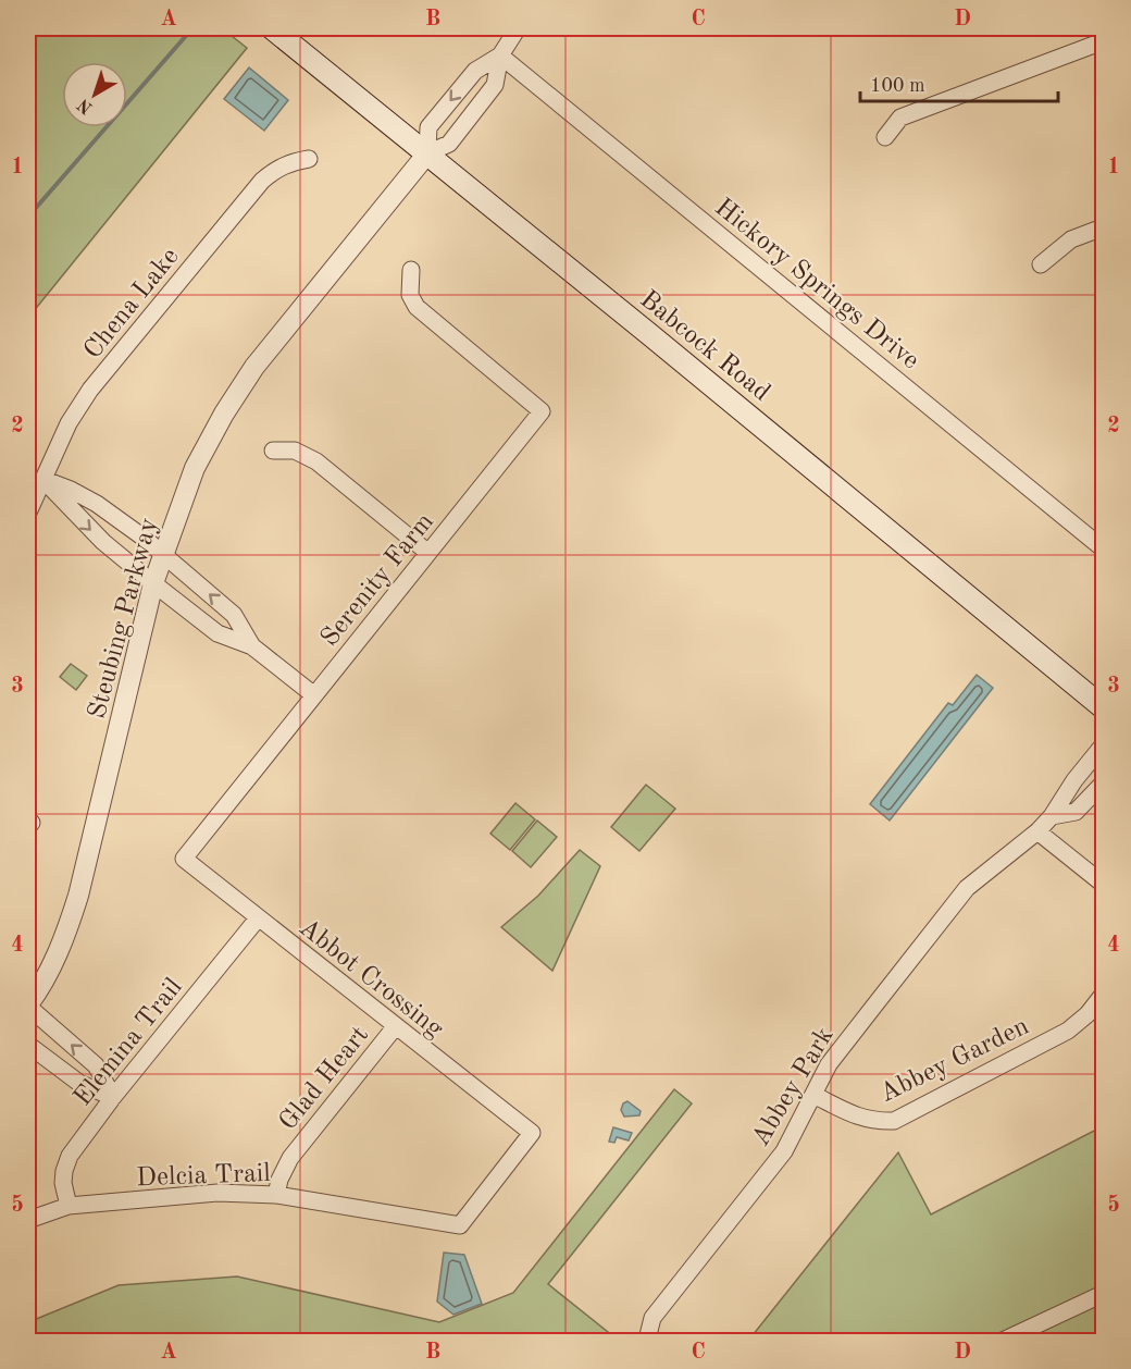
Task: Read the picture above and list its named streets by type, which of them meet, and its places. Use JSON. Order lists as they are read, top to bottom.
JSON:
{
  "streets": {
    "main road": ["Babcock Road"],
    "street": [
      "Hickory Springs Drive",
      "Chena Lake",
      "Serenity Farm",
      "Steubing Parkway",
      "Abbot Crossing",
      "Elemina Trail",
      "Abbey Garden",
      "Glad Heart",
      "Abbey Park",
      "Delcia Trail"
    ]
  },
  "crossings": [
    ["Babcock Road", "Steubing Parkway"],
    ["Serenity Farm", "Abbot Crossing"],
    ["Abbot Crossing", "Elemina Trail"],
    ["Abbot Crossing", "Glad Heart"],
    ["Abbot Crossing", "Delcia Trail"],
    ["Elemina Trail", "Delcia Trail"],
    ["Abbey Garden", "Abbey Park"],
    ["Glad Heart", "Delcia Trail"]
  ],
  "scale_bar": "100 m",
  "north": "bottom left",
  "grid": {
    "columns": [
      "A",
      "B",
      "C",
      "D"
    ],
    "rows": [
      "1",
      "2",
      "3",
      "4",
      "5"
    ]
  }
}
